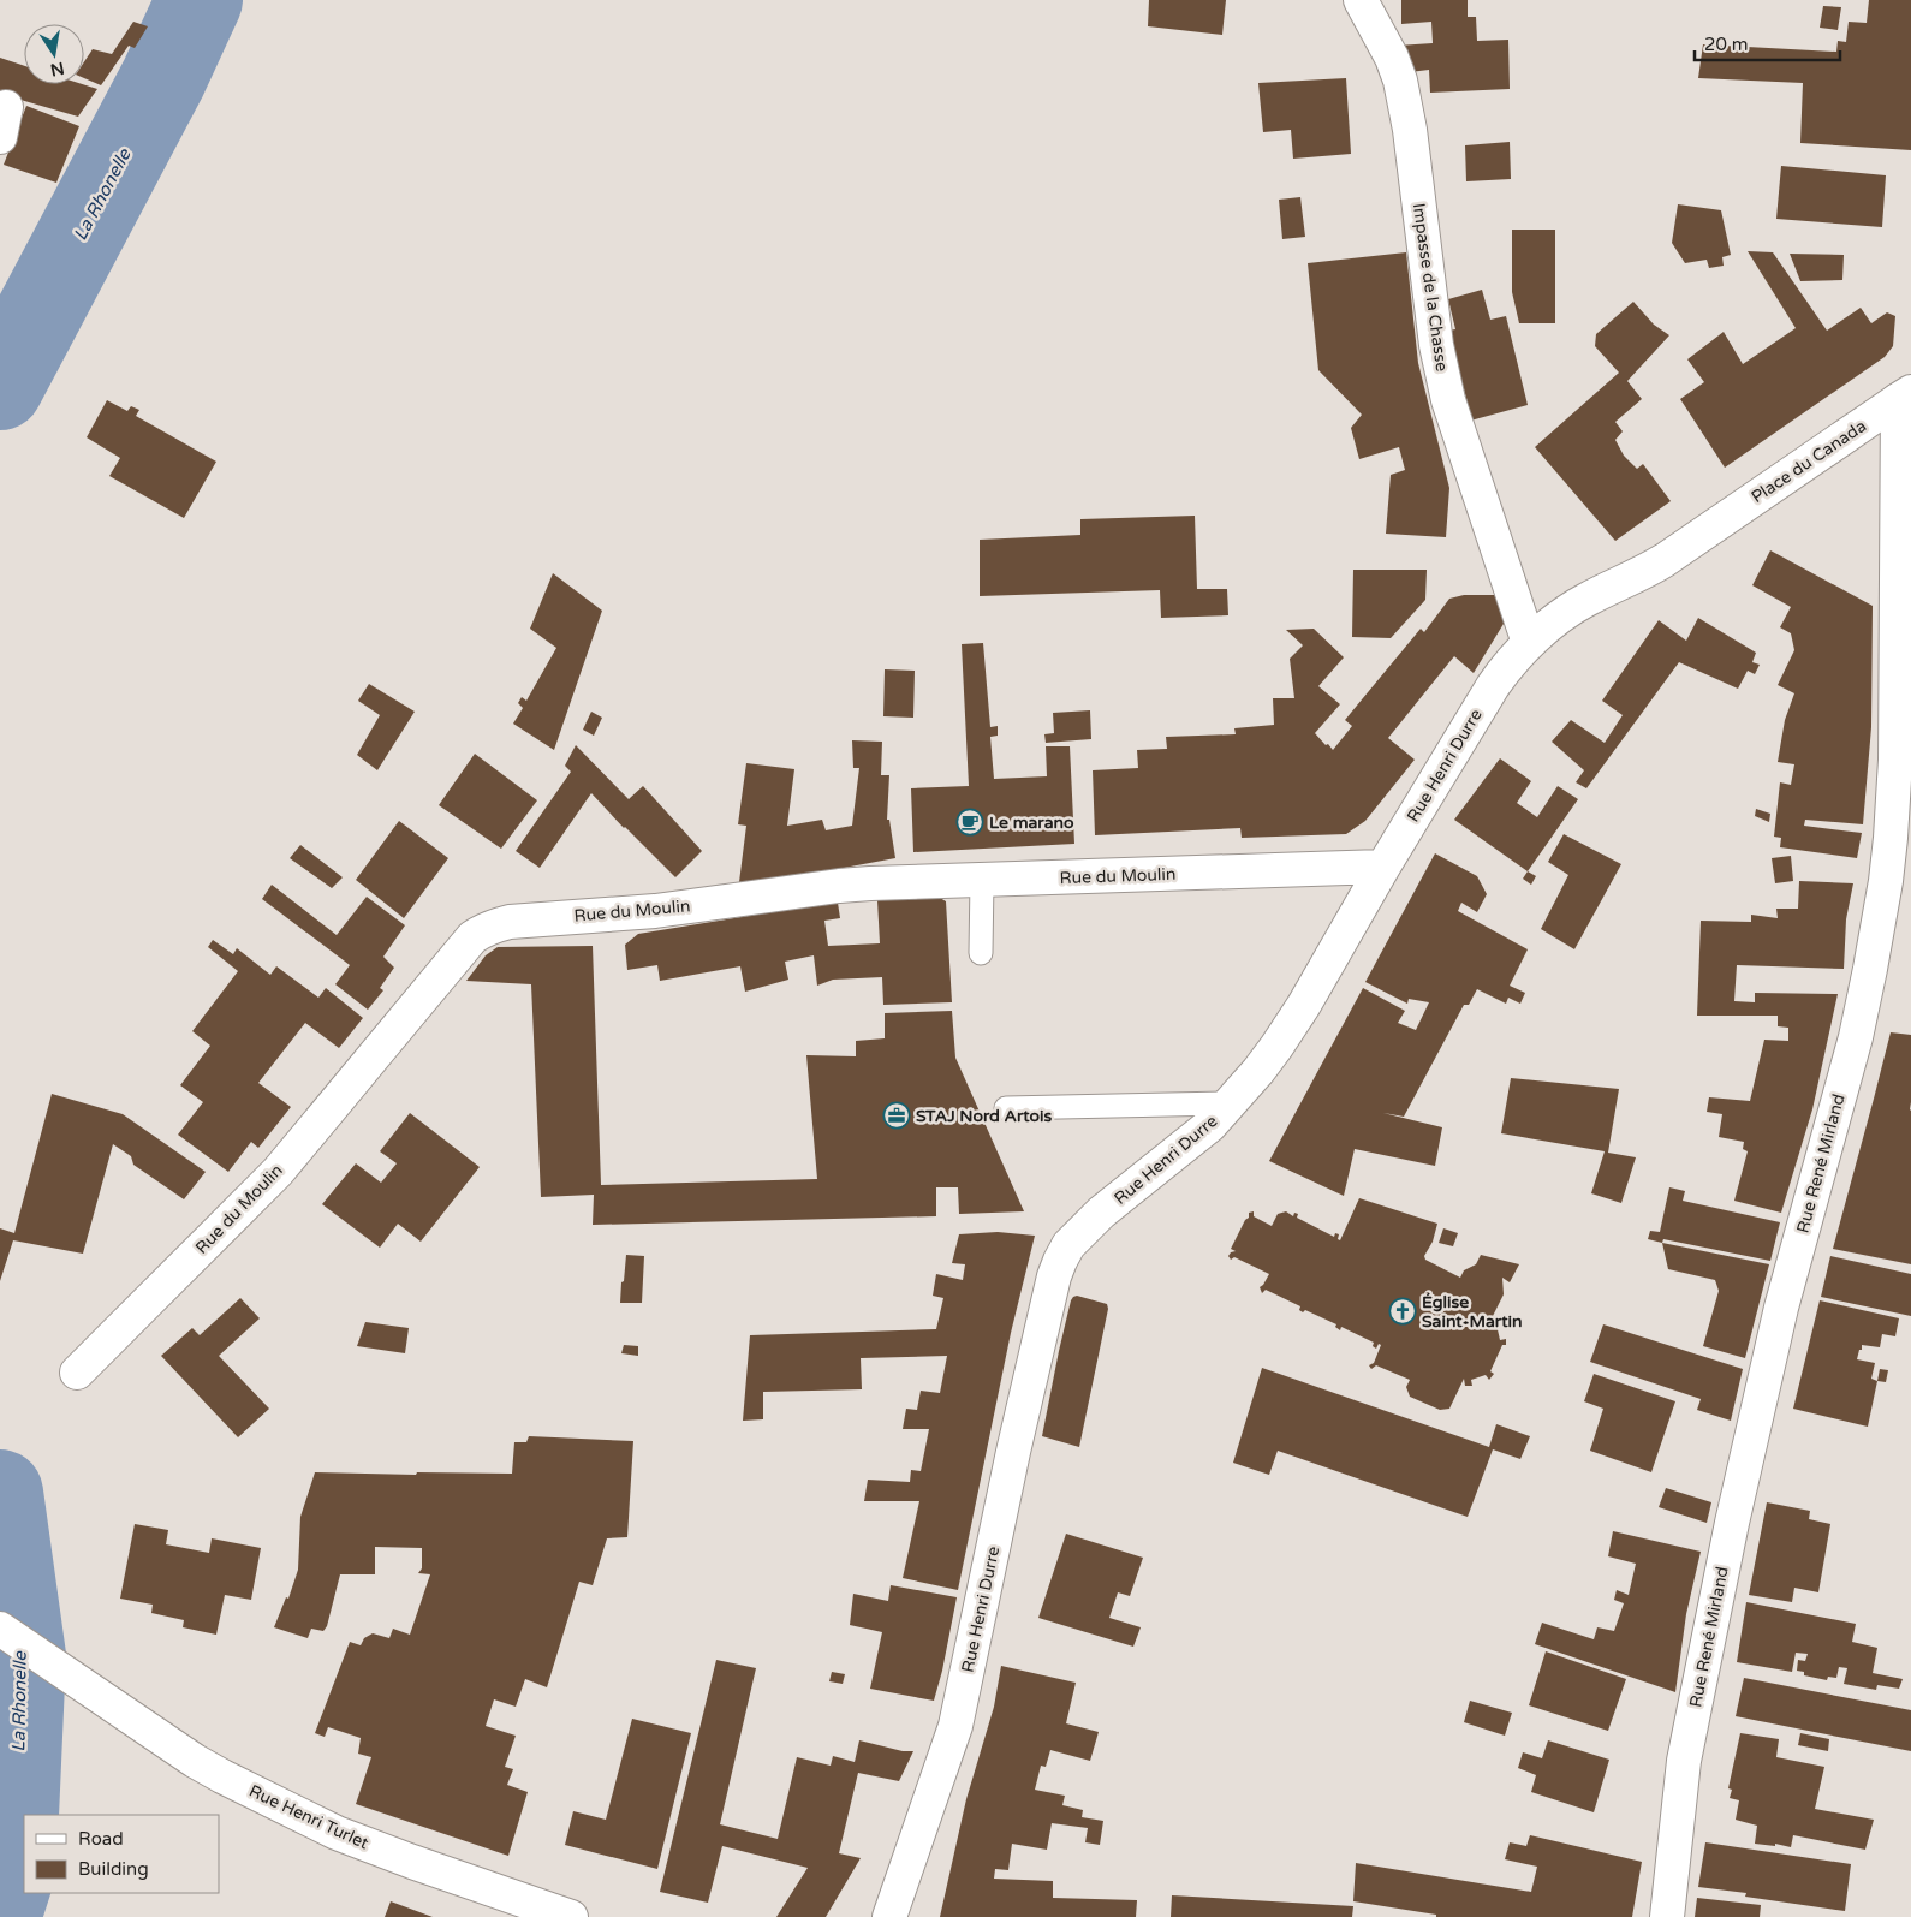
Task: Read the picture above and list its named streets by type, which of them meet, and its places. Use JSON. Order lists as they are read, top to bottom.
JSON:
{
  "streets": {
    "street": [
      "Impasse de la Chasse",
      "Place du Canada",
      "Rue Henri Durre",
      "Rue du Moulin",
      "Rue René Mirland",
      "Rue Henri Turlet"
    ]
  },
  "crossings": [
    ["Impasse de la Chasse", "Rue Henri Durre"],
    ["Place du Canada", "Rue Henri Durre"],
    ["Place du Canada", "Rue René Mirland"],
    ["Rue Henri Durre", "Rue du Moulin"]
  ],
  "water": ["La Rhonelle"],
  "places": {
    "cafe": ["Le marano"],
    "office": ["STAJ Nord Artois"],
    "church": ["Église Saint-Martin"]
  },
  "legend": ["Road", "Building"],
  "scale_bar": "20 m",
  "north": "bottom"
}
